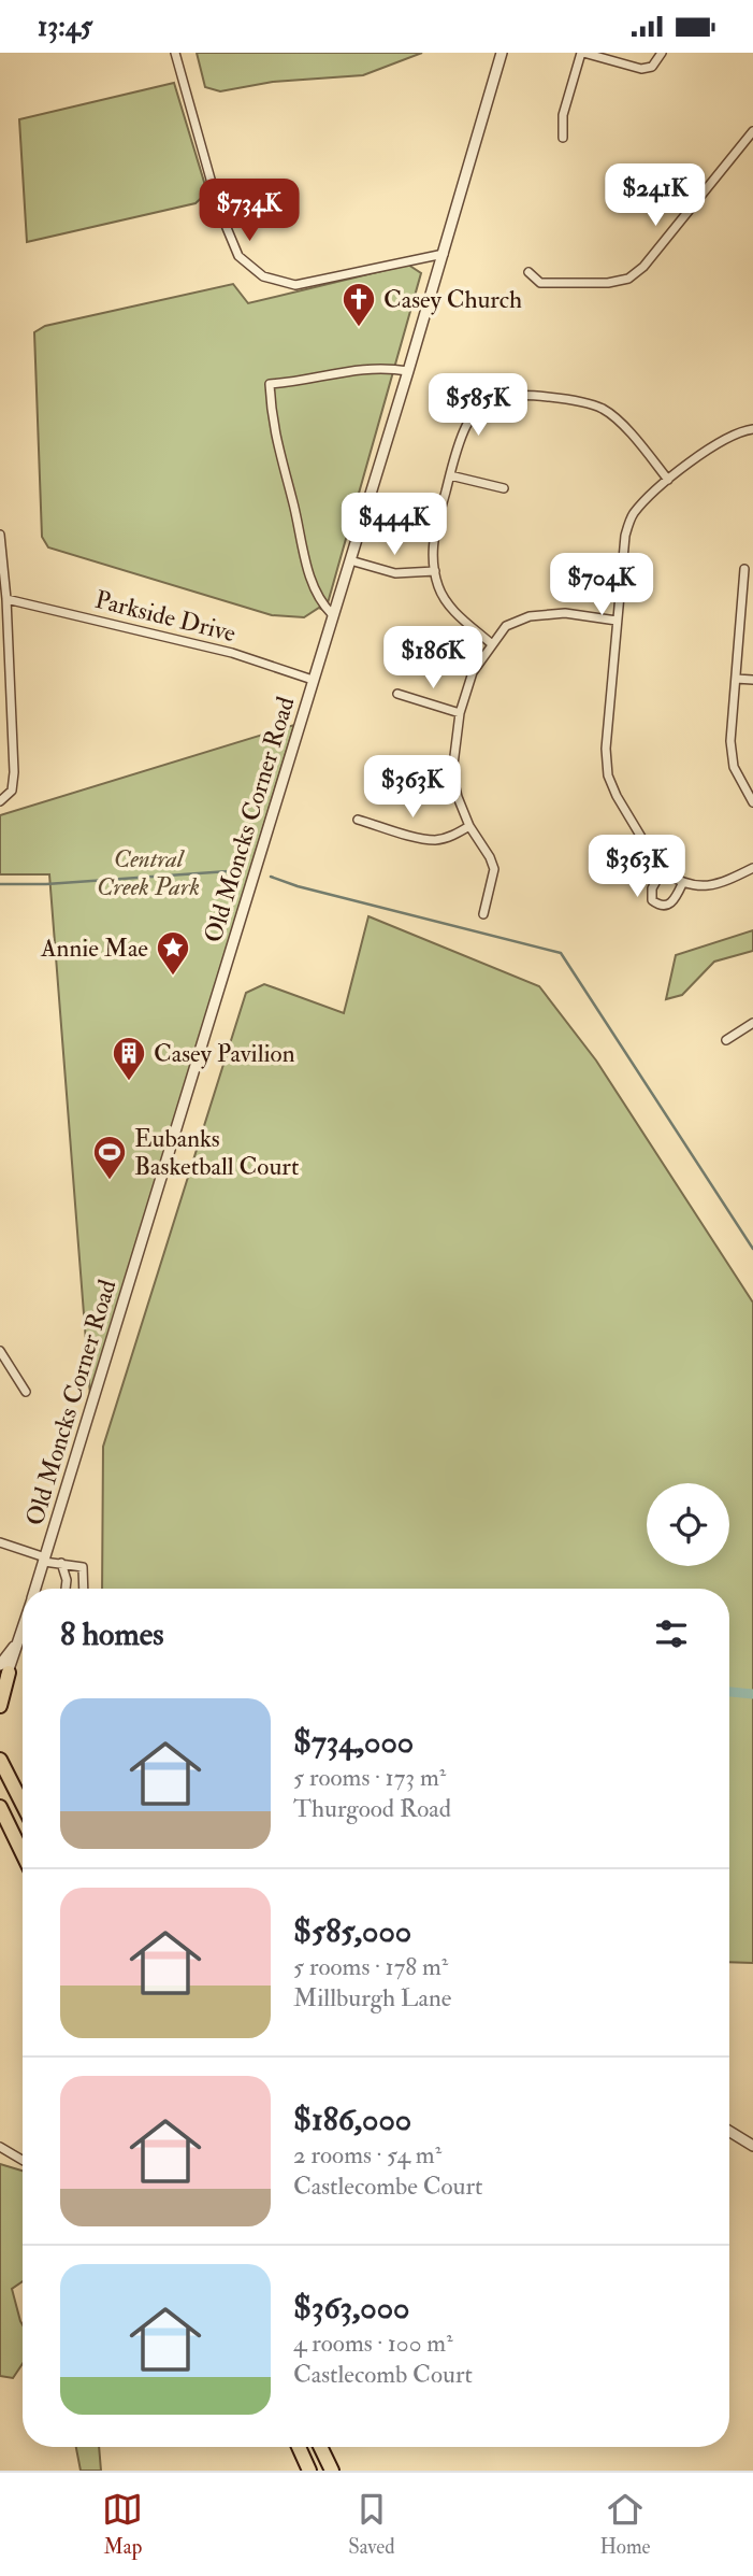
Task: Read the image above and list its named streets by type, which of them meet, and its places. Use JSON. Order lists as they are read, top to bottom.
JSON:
{
  "streets": {
    "street": ["Parkside Drive", "Old Moncks Corner Road"]
  },
  "crossings": [
    ["Parkside Drive", "Old Moncks Corner Road"]
  ],
  "parks": ["Central Creek Park"],
  "places": {
    "church": ["Casey Church"],
    "place": ["Annie Mae"],
    "building": ["Casey Pavilion"],
    "sports": ["Eubanks Basketball Court"]
  },
  "page": {
    "status": "13:45",
    "price": [
      "$241K",
      "$734K",
      "$585K",
      "$444K",
      "$704K",
      "$186K",
      "$363K",
      "$363K"
    ],
    "heading": "8 homes",
    "list": [
      {
        "name": "$734,000",
        "note": "5 rooms · 173 m² · Thurgood Road"
      },
      {
        "name": "$585,000",
        "note": "5 rooms · 178 m² · Millburgh Lane"
      },
      {
        "name": "$186,000",
        "note": "2 rooms · 54 m² · Castlecombe Court"
      },
      {
        "name": "$363,000",
        "note": "4 rooms · 100 m² · Castlecomb Court"
      }
    ],
    "tabs": ["Map", "Saved", "Home"]
  }
}
